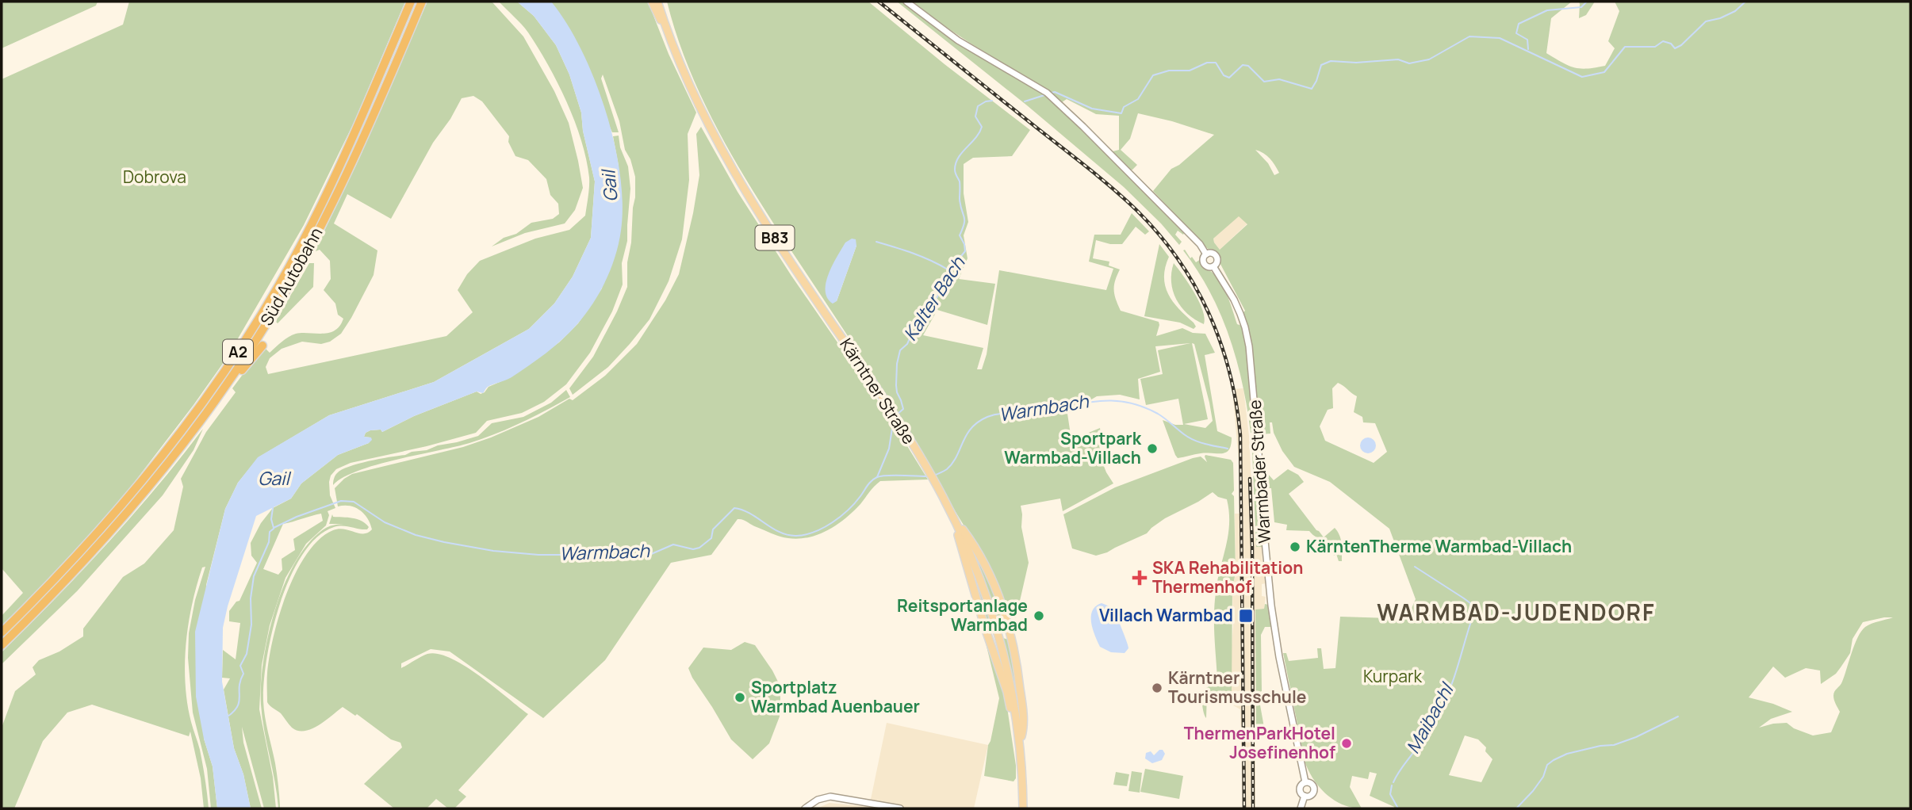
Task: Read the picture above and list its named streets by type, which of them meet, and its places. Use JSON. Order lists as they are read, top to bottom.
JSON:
{
  "streets": {
    "highway": ["Süd Autobahn", "A2"],
    "main road": ["B83", "Kärntner Straße"],
    "street": ["Warmbader Straße"]
  },
  "districts": ["WARMBAD-JUDENDORF"],
  "water": [
    "Gail",
    "Kalter Bach",
    "Warmbach",
    "Maibachl"
  ],
  "parks": ["Dobrova", "Kurpark"],
  "places": {
    "other": [
      "Sportpark Warmbad-Villach",
      "KärntenTherme Warmbad-Villach",
      "Reitsportanlage Warmbad",
      "Kärntner Tourismusschule",
      "Sportplatz Warmbad Auenbauer",
      "ThermenParkHotel Josefinenhof"
    ],
    "health": ["SKA Rehabilitation Thermenhof"],
    "transit": ["Villach Warmbad"]
  }
}
